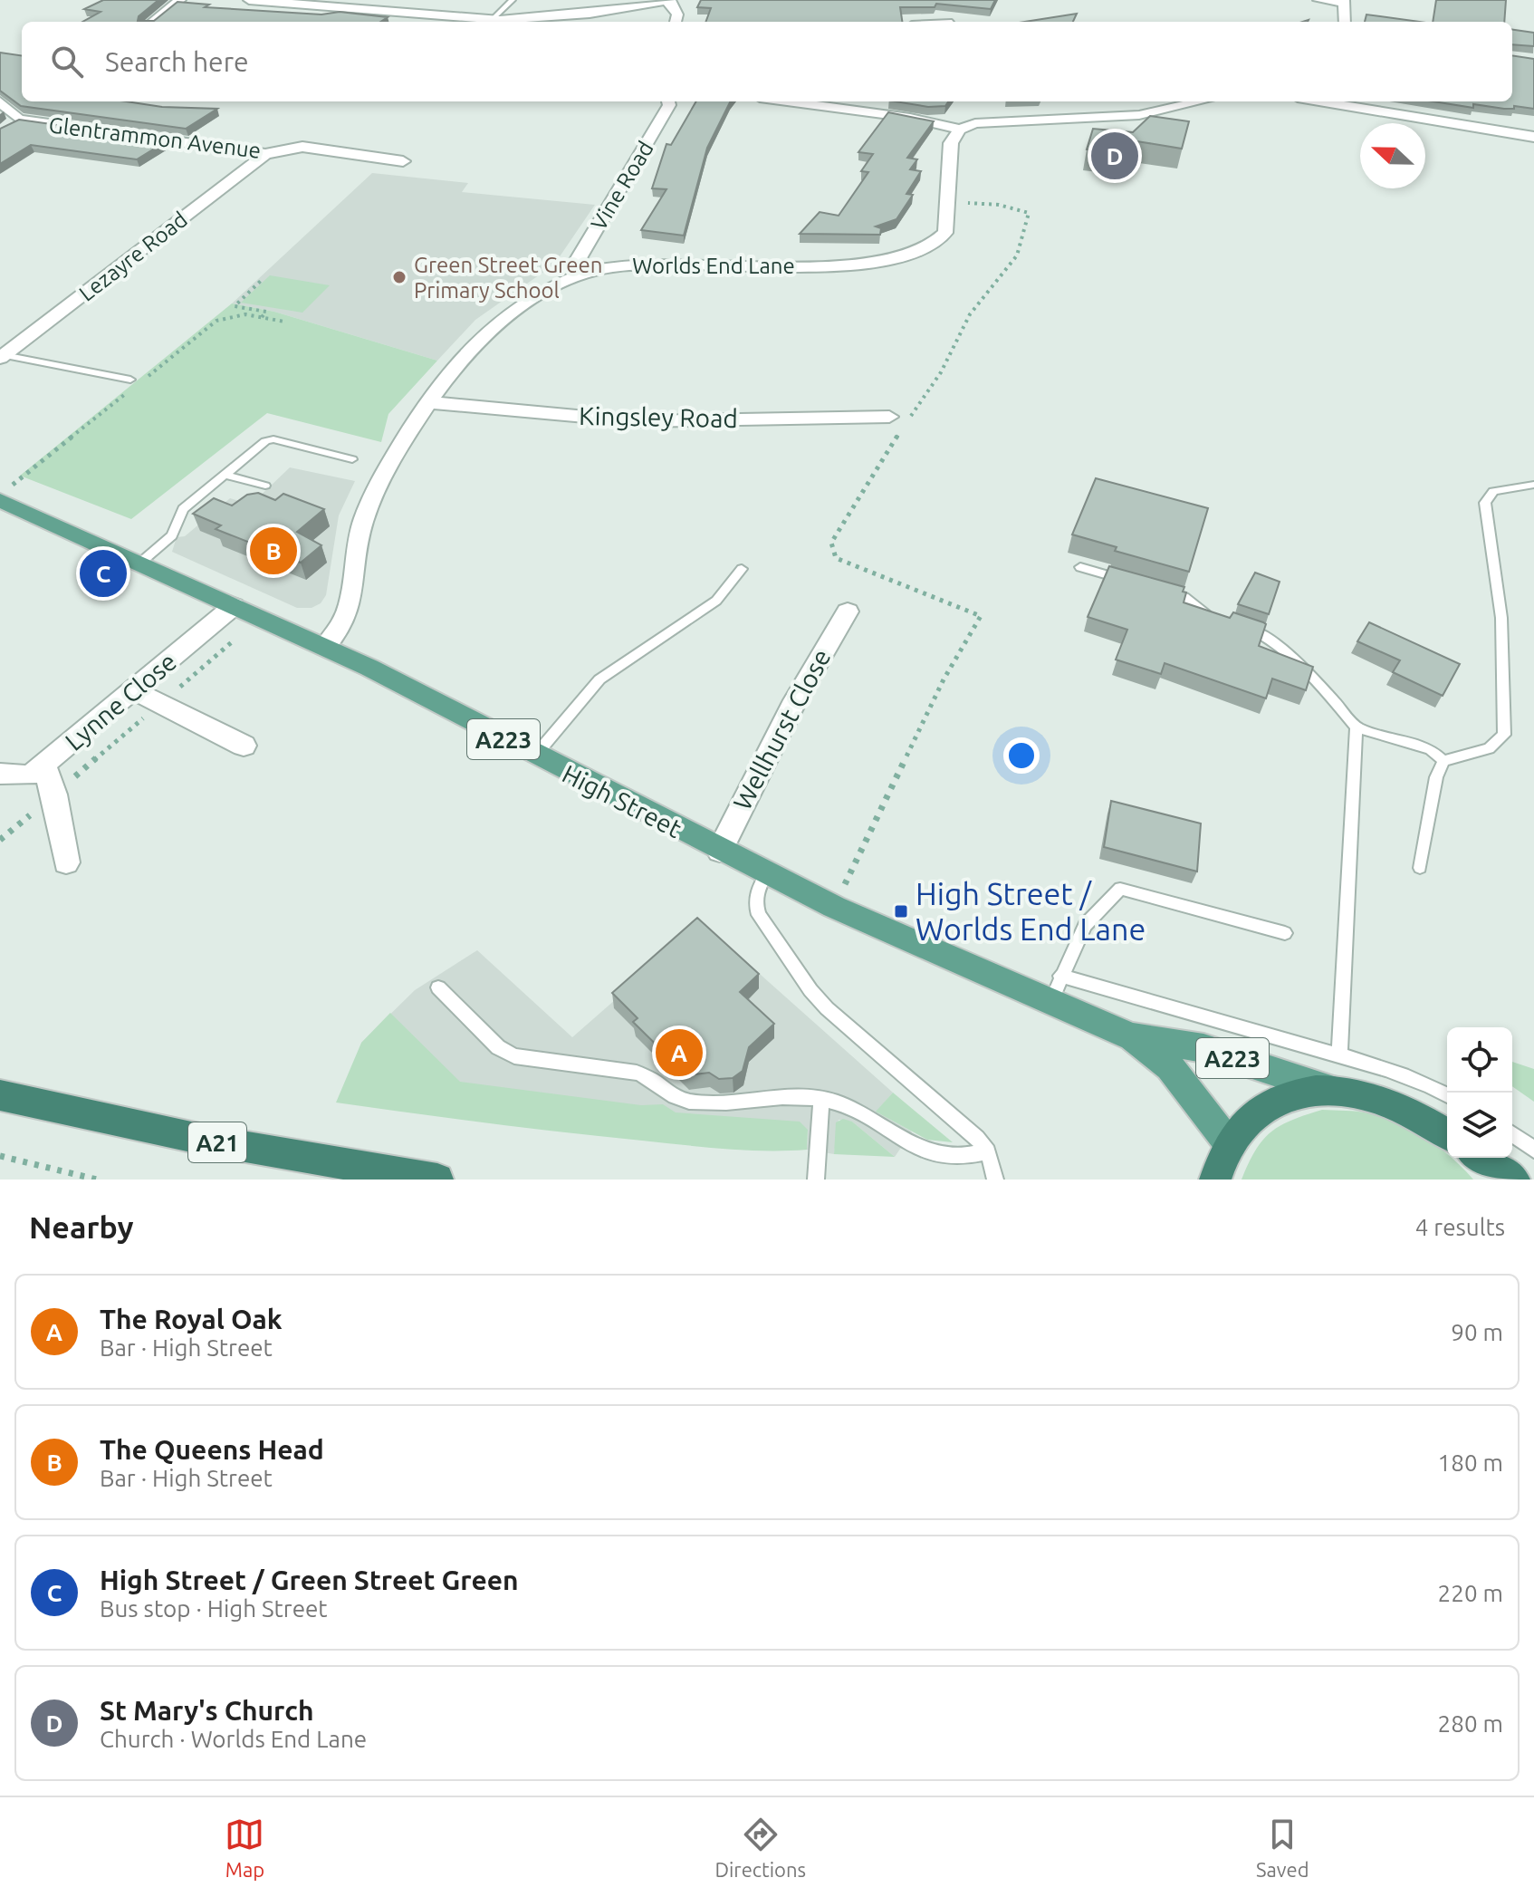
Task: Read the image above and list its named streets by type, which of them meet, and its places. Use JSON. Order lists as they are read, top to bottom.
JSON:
{
  "streets": {
    "highway": ["A21"],
    "main road": ["A223", "High Street"],
    "street": [
      "Glentrammon Avenue",
      "Vine Road",
      "Lezayre Road",
      "Worlds End Lane",
      "Kingsley Road",
      "Lynne Close",
      "Wellhurst Close"
    ]
  },
  "crossings": [
    ["Glentrammon Avenue", "Lezayre Road"],
    ["Vine Road", "Worlds End Lane"],
    ["Worlds End Lane", "Kingsley Road"],
    ["Worlds End Lane", "High Street"],
    ["Lynne Close", "High Street"],
    ["Wellhurst Close", "High Street"]
  ],
  "places": {
    "other": ["Green Street Green Primary School"],
    "transit": ["High Street / Worlds End Lane"]
  },
  "north": "left",
  "page": {
    "search": "Search here",
    "pins": [
      "D",
      "B",
      "C",
      "A"
    ],
    "heading": ["Nearby", "4 results"],
    "list": [
      {
        "mark": "A",
        "name": "The Royal Oak",
        "note": "Bar · High Street",
        "value": "90 m"
      },
      {
        "mark": "B",
        "name": "The Queens Head",
        "note": "Bar · High Street",
        "value": "180 m"
      },
      {
        "mark": "C",
        "name": "High Street / Green Street Green",
        "note": "Bus stop · High Street",
        "value": "220 m"
      },
      {
        "mark": "D",
        "name": "St Mary's Church",
        "note": "Church · Worlds End Lane",
        "value": "280 m"
      }
    ],
    "nav": ["Map", "Directions", "Saved"]
  }
}
